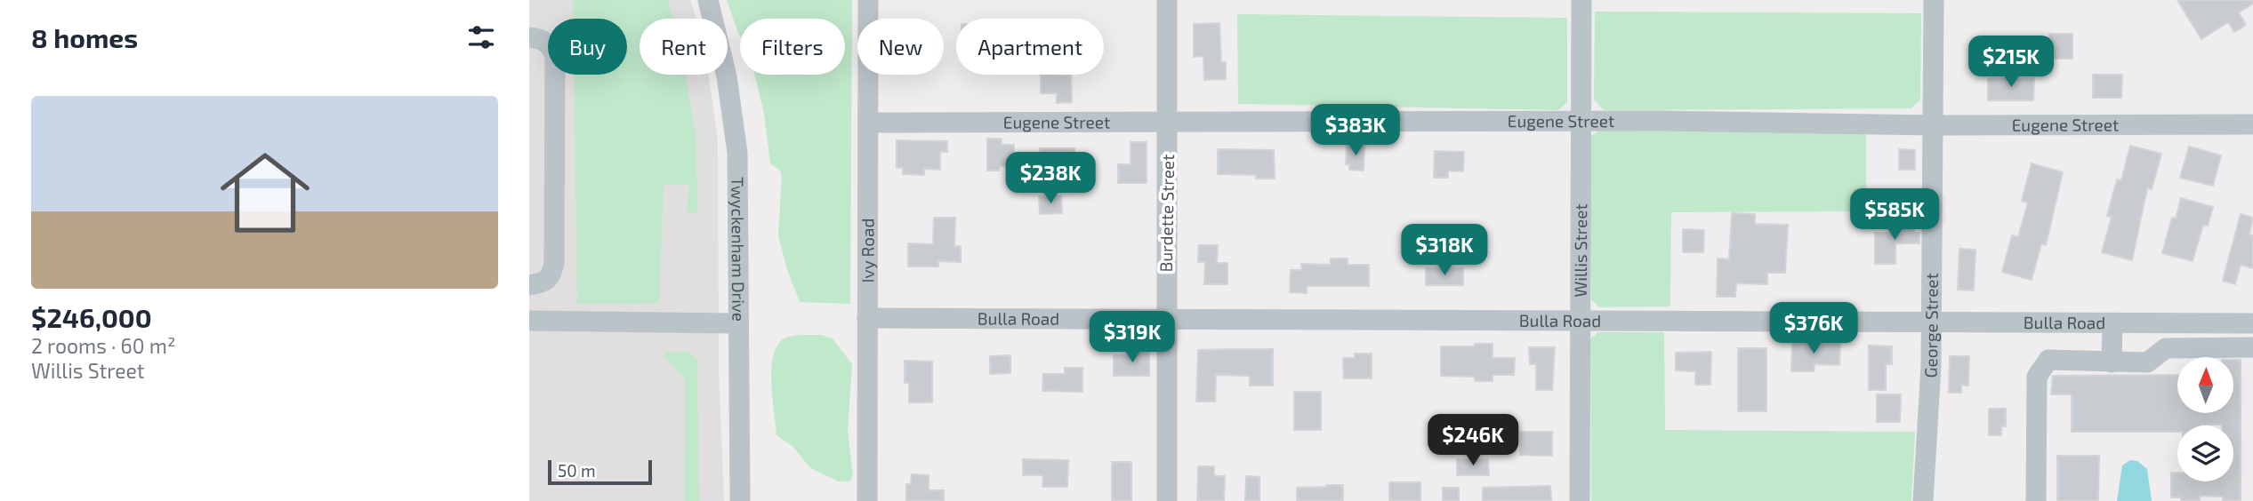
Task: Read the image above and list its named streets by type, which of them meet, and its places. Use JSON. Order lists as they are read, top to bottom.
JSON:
{
  "streets": {
    "street": [
      "Eugene Street",
      "Burdette Street",
      "Twyckenham Drive",
      "Ivy Road",
      "Willis Street",
      "Bulla Road",
      "George Street"
    ]
  },
  "crossings": [
    ["Eugene Street", "Burdette Street"],
    ["Eugene Street", "Ivy Road"],
    ["Eugene Street", "Willis Street"],
    ["Eugene Street", "George Street"],
    ["Burdette Street", "Bulla Road"],
    ["Ivy Road", "Bulla Road"],
    ["Willis Street", "Bulla Road"],
    ["Bulla Road", "George Street"]
  ],
  "scale_bar": "50 m",
  "north": "top",
  "page": {
    "heading": "8 homes",
    "chip": [
      "Buy",
      "Rent",
      "Filters",
      "New",
      "Apartment"
    ],
    "price": [
      "$215K",
      "$383K",
      "$238K",
      "$585K",
      "$318K",
      "$376K",
      "$319K",
      "$246K"
    ],
    "list": [
      {
        "name": "$246,000",
        "note": "2 rooms · 60 m² · Willis Street"
      }
    ],
    "scale": "50 m"
  }
}
